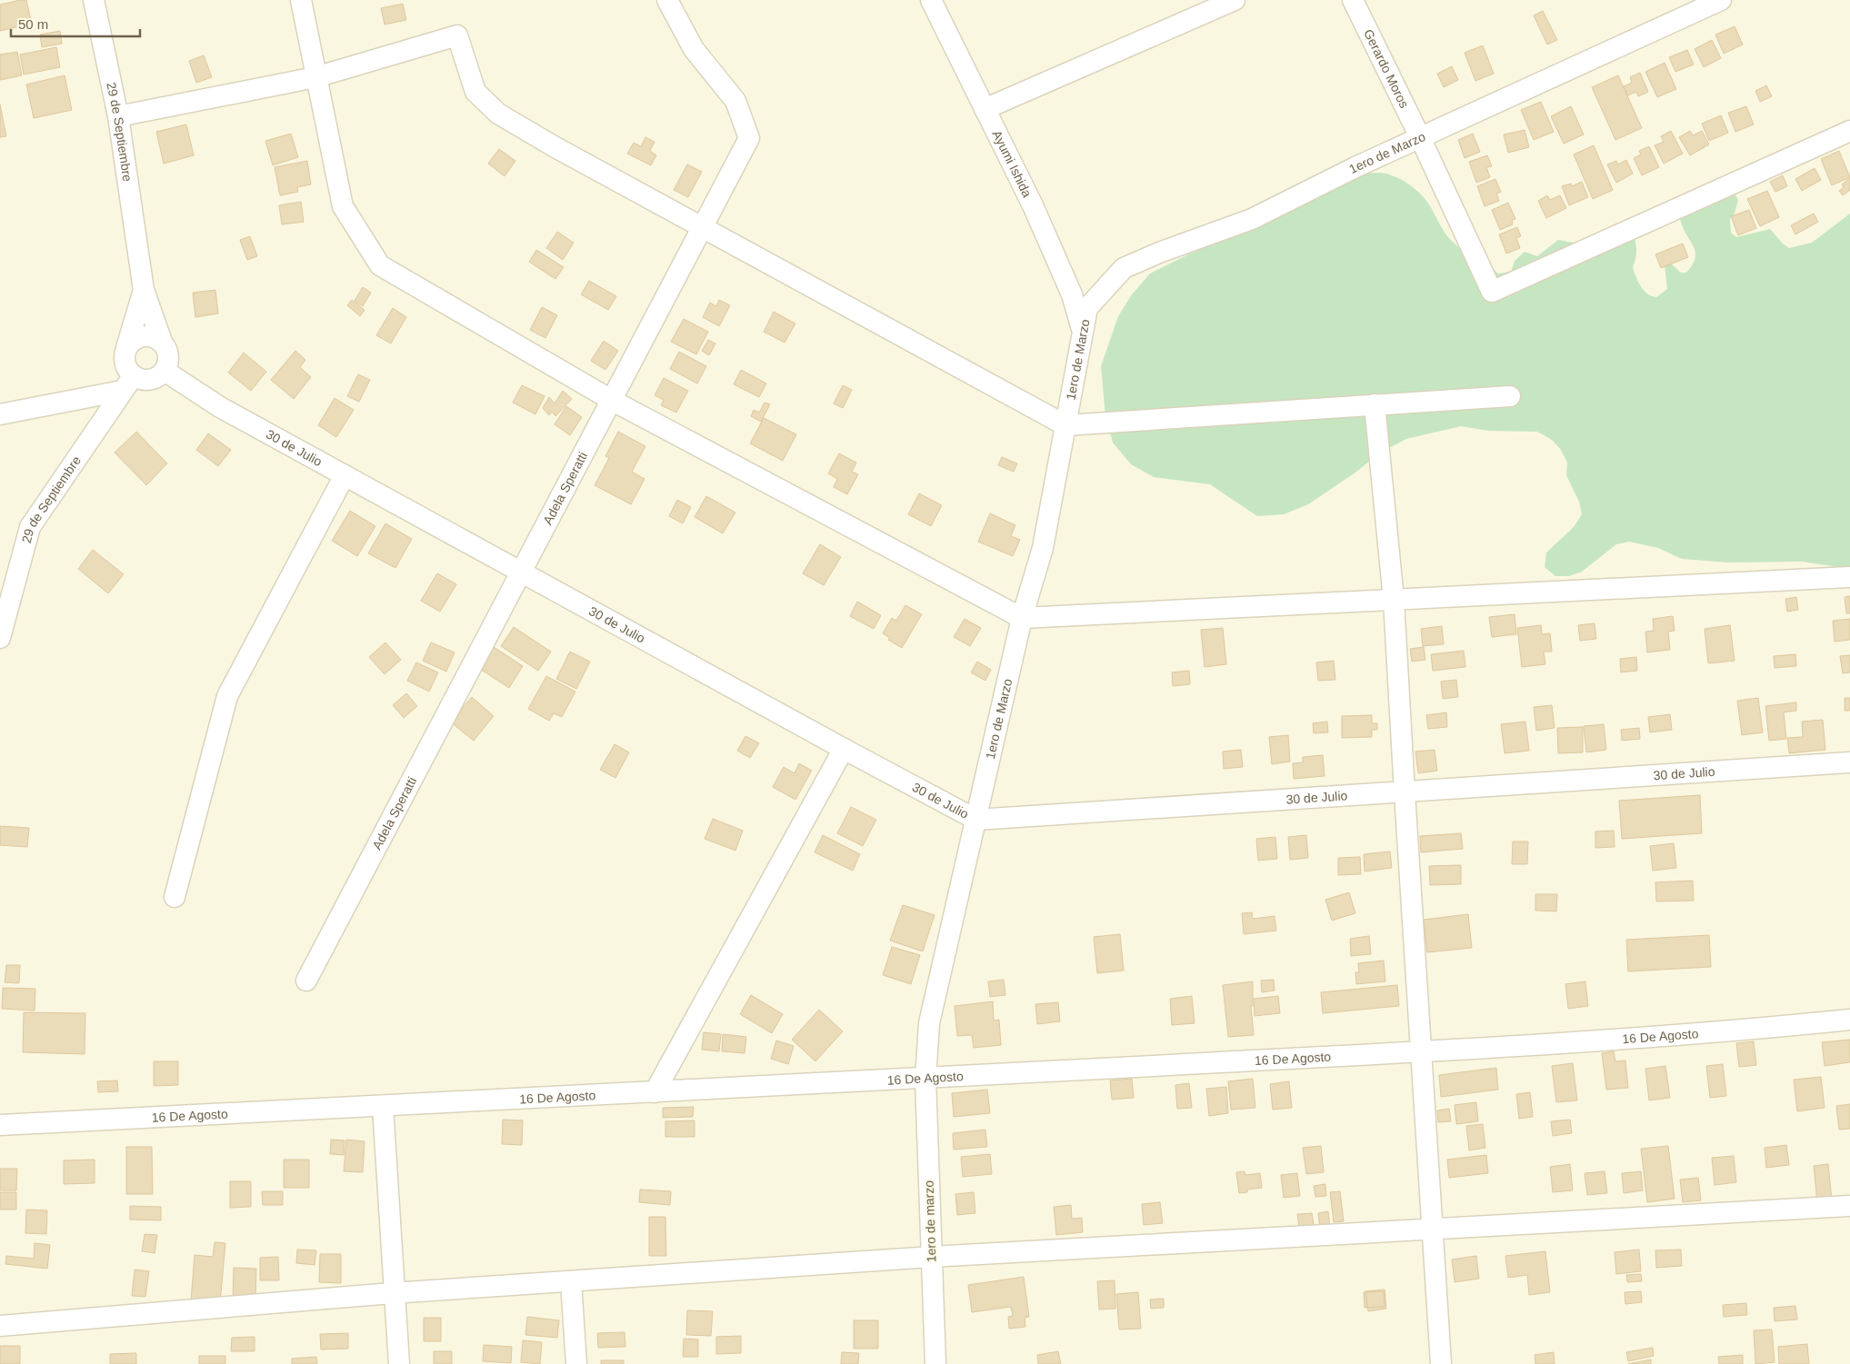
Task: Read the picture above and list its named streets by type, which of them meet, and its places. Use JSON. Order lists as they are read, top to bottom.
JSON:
{
  "streets": {
    "street": [
      "Gerardo Moros",
      "29 de Septiembre",
      "1ero de Marzo",
      "Ayumi Ishida",
      "30 de Julio",
      "Adela Speratti",
      "16 De Agosto",
      "1ero de marzo"
    ]
  },
  "crossings": [
    ["Gerardo Moros", "1ero de Marzo"],
    ["29 de Septiembre", "30 de Julio"],
    ["1ero de Marzo", "Ayumi Ishida"],
    ["1ero de Marzo", "30 de Julio"],
    ["1ero de Marzo", "16 De Agosto"],
    ["1ero de Marzo", "1ero de marzo"],
    ["30 de Julio", "Adela Speratti"],
    ["16 De Agosto", "1ero de marzo"]
  ],
  "scale_bar": "50 m"
}
